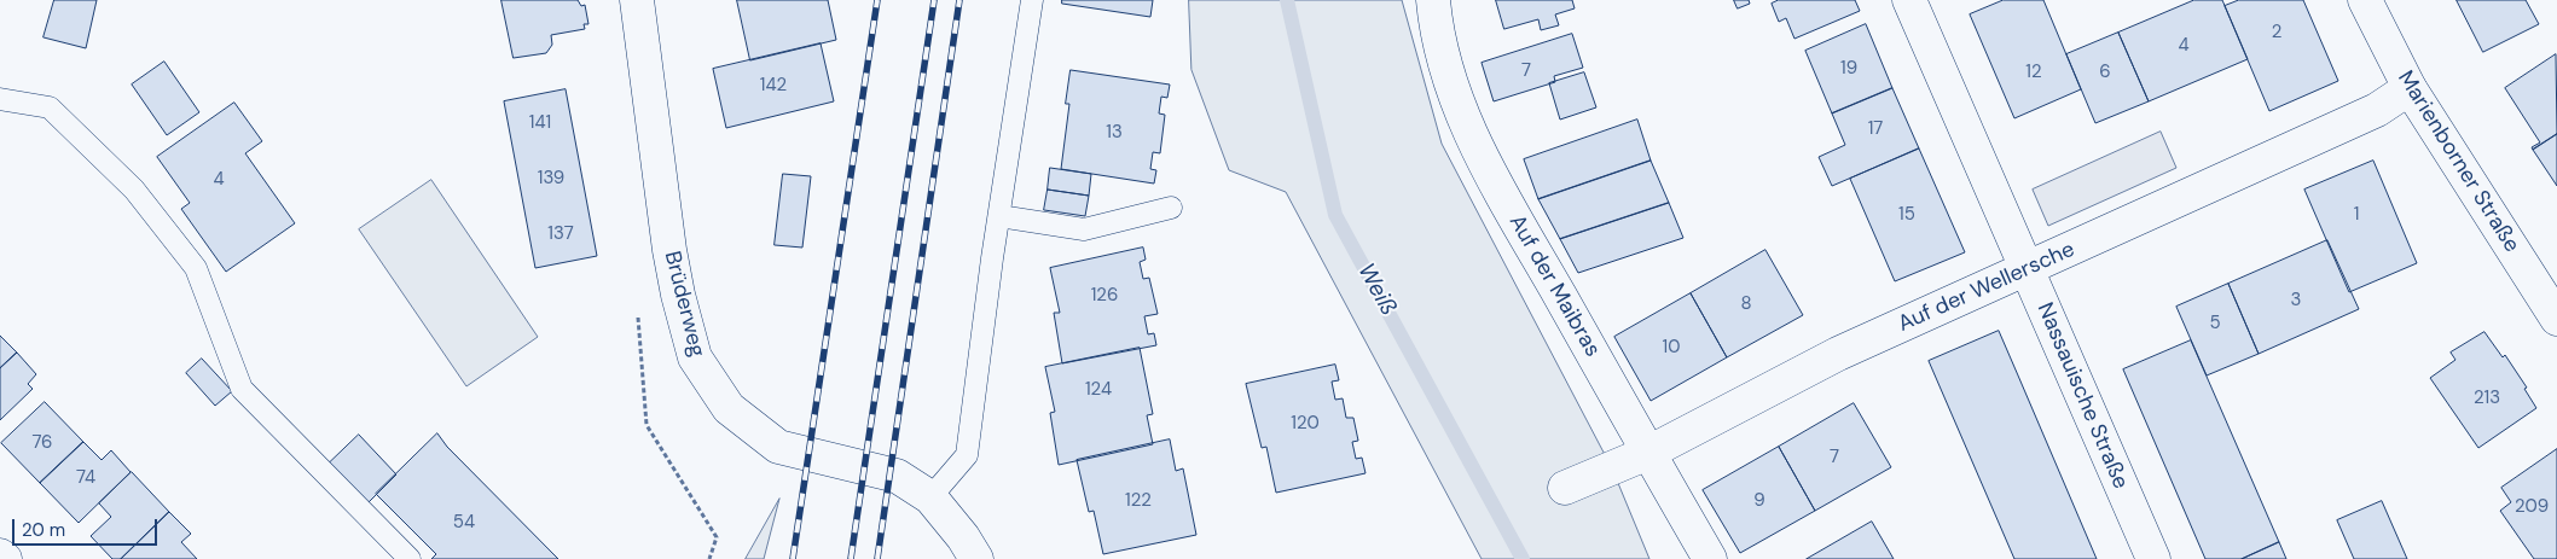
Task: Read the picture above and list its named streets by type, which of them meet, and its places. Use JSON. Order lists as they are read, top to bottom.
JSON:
{
  "streets": {
    "street": [
      "Marienborner Straße",
      "Auf der Maibras",
      "Auf der Wellersche",
      "Brüderweg",
      "Nassauische Straße"
    ]
  },
  "crossings": [
    ["Marienborner Straße", "Auf der Wellersche"],
    ["Auf der Maibras", "Auf der Wellersche"],
    ["Auf der Wellersche", "Nassauische Straße"]
  ],
  "water": ["Weiß"],
  "house_numbers": [
    "2",
    "4",
    "19",
    "7",
    "12",
    "6",
    "142",
    "141",
    "17",
    "13",
    "139",
    "4",
    "15",
    "1",
    "137",
    "126",
    "3",
    "8",
    "5",
    "10",
    "124",
    "213",
    "120",
    "76",
    "7",
    "74",
    "122",
    "9",
    "209",
    "54"
  ],
  "scale_bar": "20 m"
}
